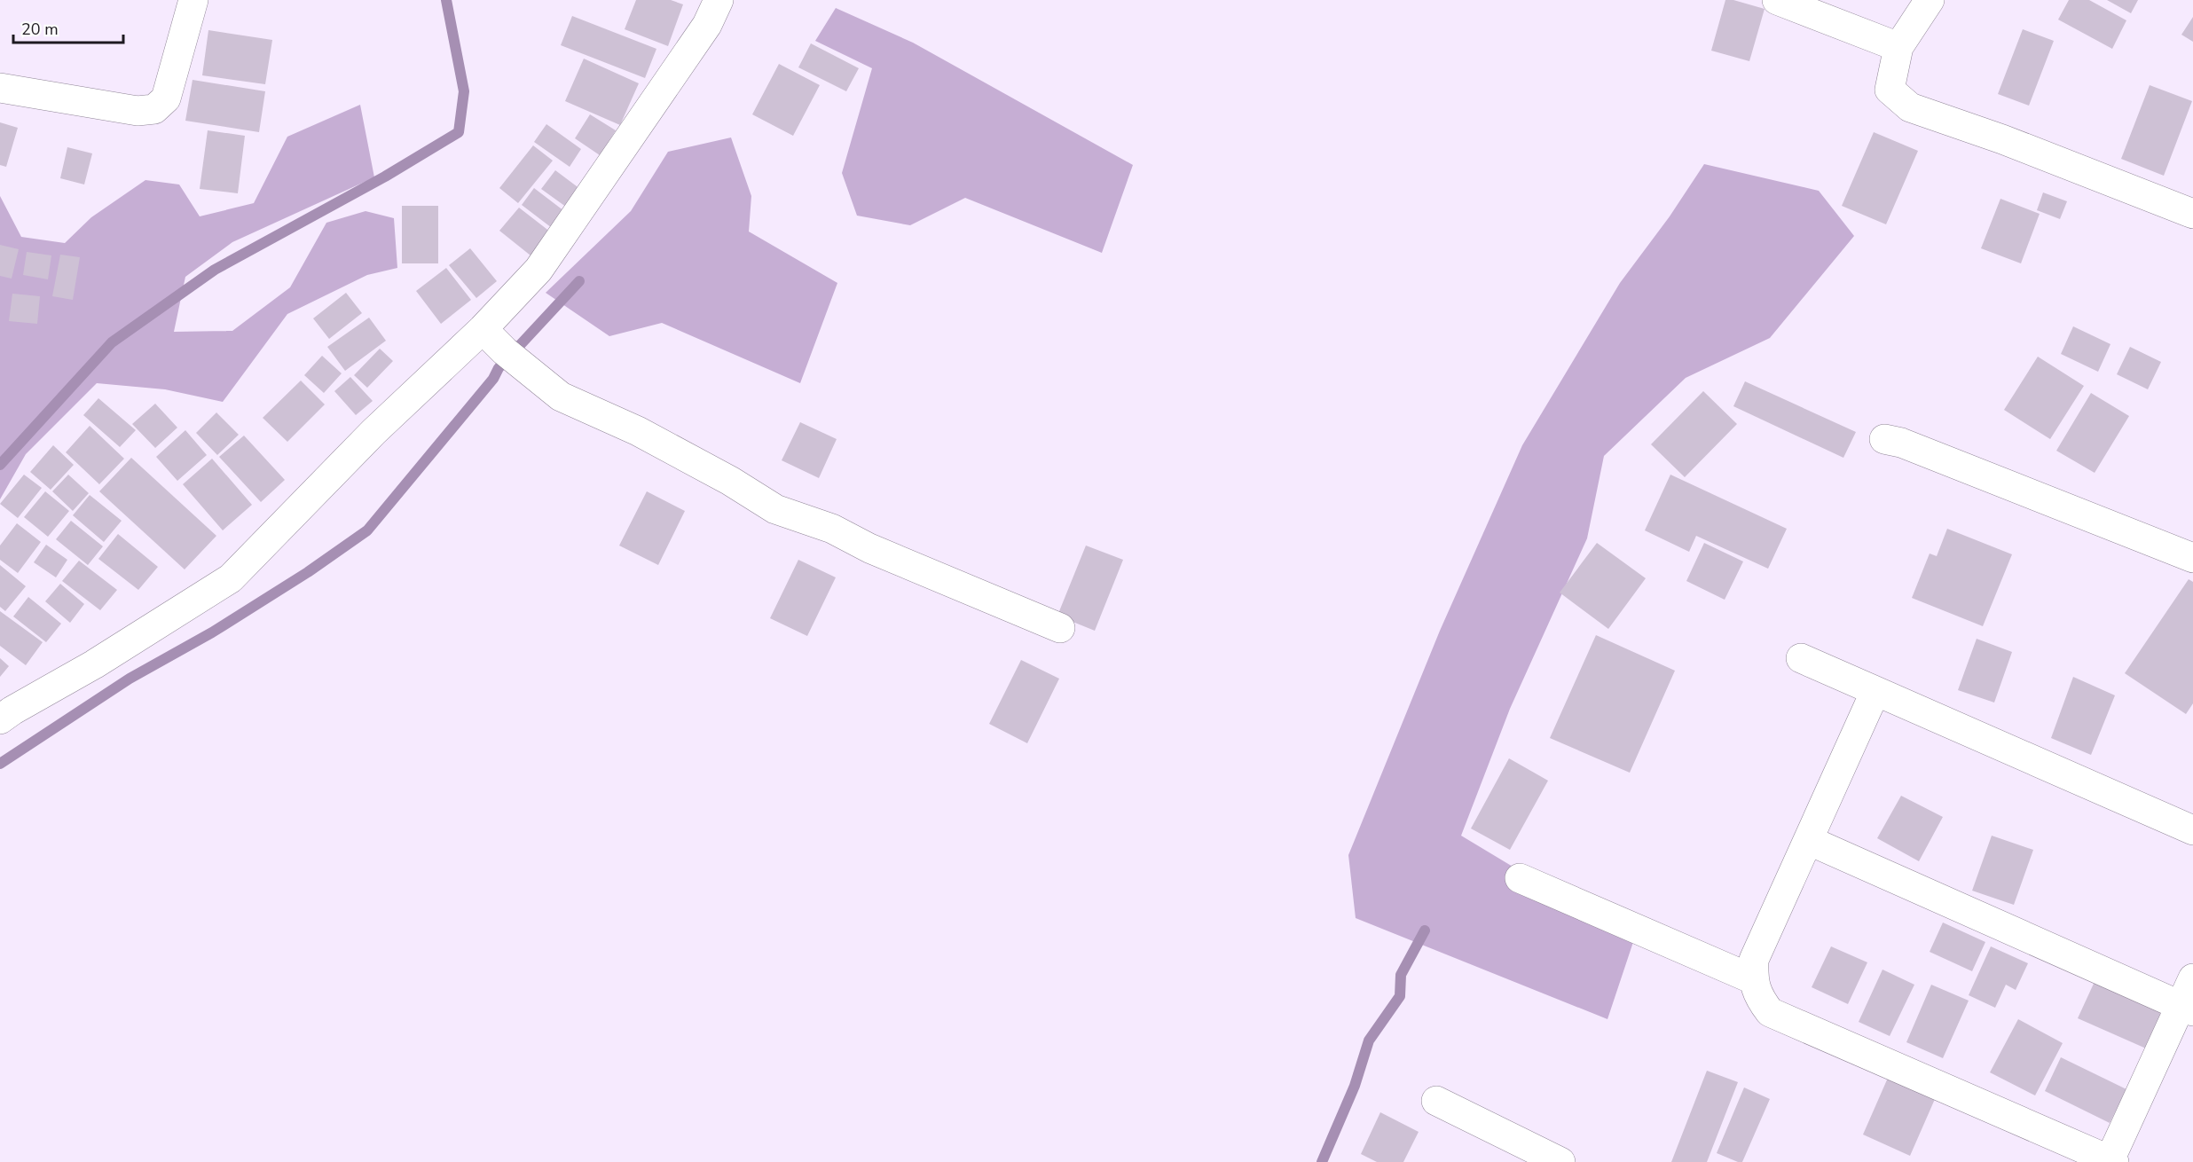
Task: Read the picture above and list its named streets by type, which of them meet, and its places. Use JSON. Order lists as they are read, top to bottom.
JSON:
{
  "scale_bar": "20 m"
}
